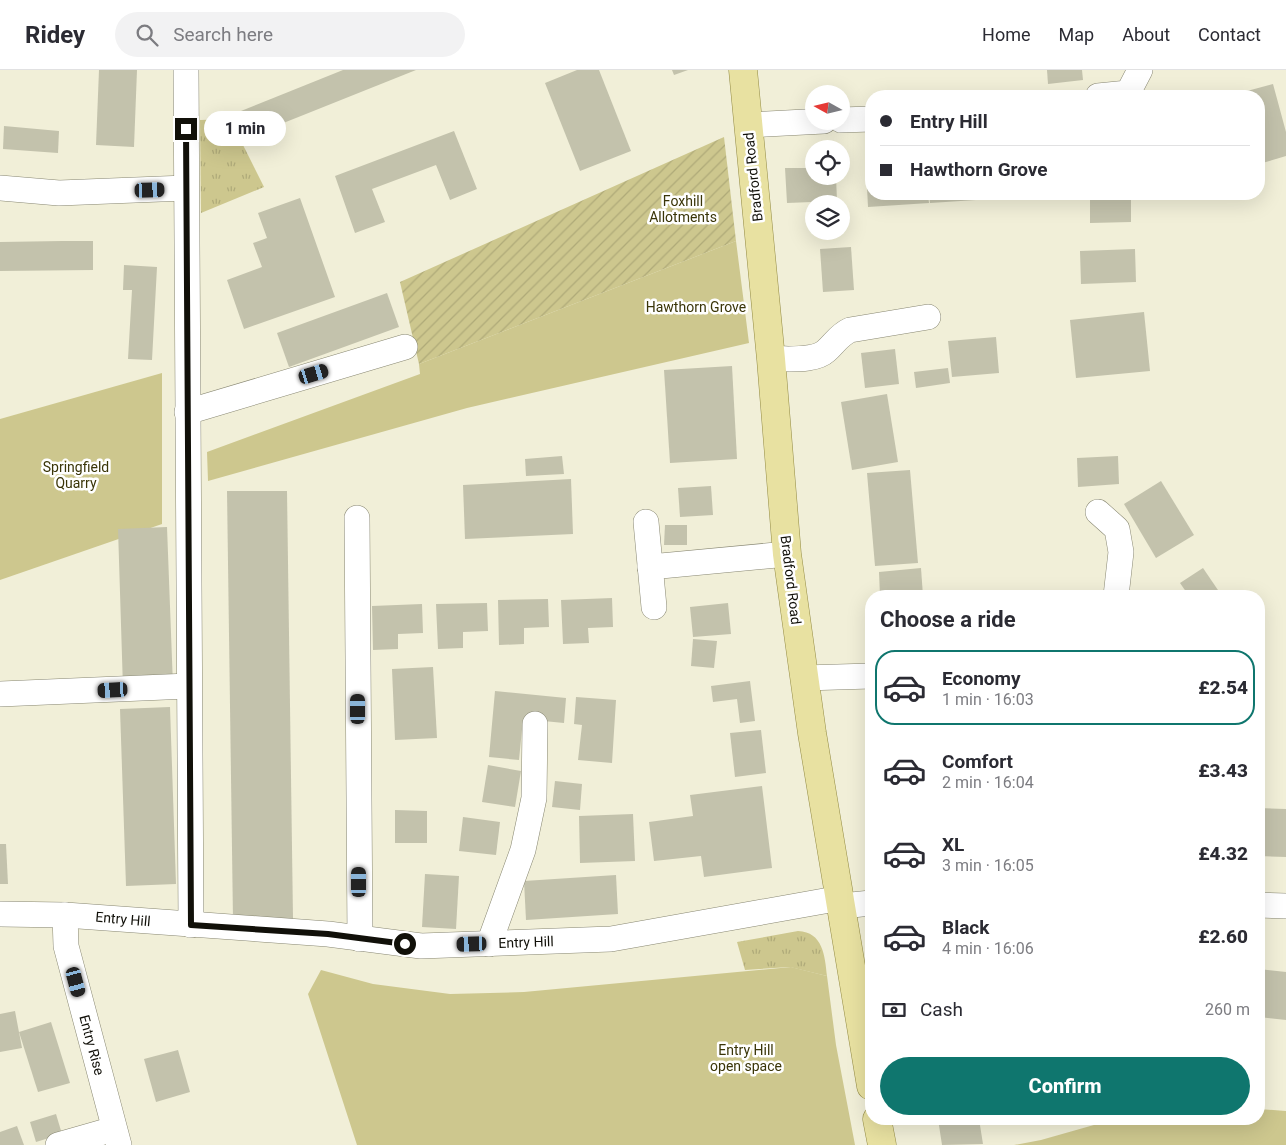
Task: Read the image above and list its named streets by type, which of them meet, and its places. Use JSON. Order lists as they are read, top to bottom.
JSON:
{
  "streets": {
    "main road": ["Bradford Road"],
    "street": ["Entry Hill", "Entry Rise"]
  },
  "crossings": [
    ["Bradford Road", "Entry Hill"],
    ["Entry Hill", "Entry Rise"]
  ],
  "parks": [
    "Foxhill Allotments",
    "Hawthorn Grove",
    "Springfield Quarry",
    "Entry Hill open space"
  ],
  "north": "left",
  "page": {
    "header": "Ridey",
    "search": "Search here",
    "nav": [
      "Home",
      "Map",
      "About",
      "Contact"
    ],
    "banner": ["Entry Hill", "Hawthorn Grove"],
    "bubble": "1 min",
    "heading": "Choose a ride",
    "list": [
      {
        "name": "Economy",
        "note": "1 min · 16:03",
        "value": "£2.54"
      },
      {
        "name": "Comfort",
        "note": "2 min · 16:04",
        "value": "£3.43"
      },
      {
        "name": "XL",
        "note": "3 min · 16:05",
        "value": "£4.32"
      },
      {
        "name": "Black",
        "note": "4 min · 16:06",
        "value": "£2.60"
      }
    ],
    "pay": ["Cash", "260 m"],
    "buttons": "Confirm"
  }
}
